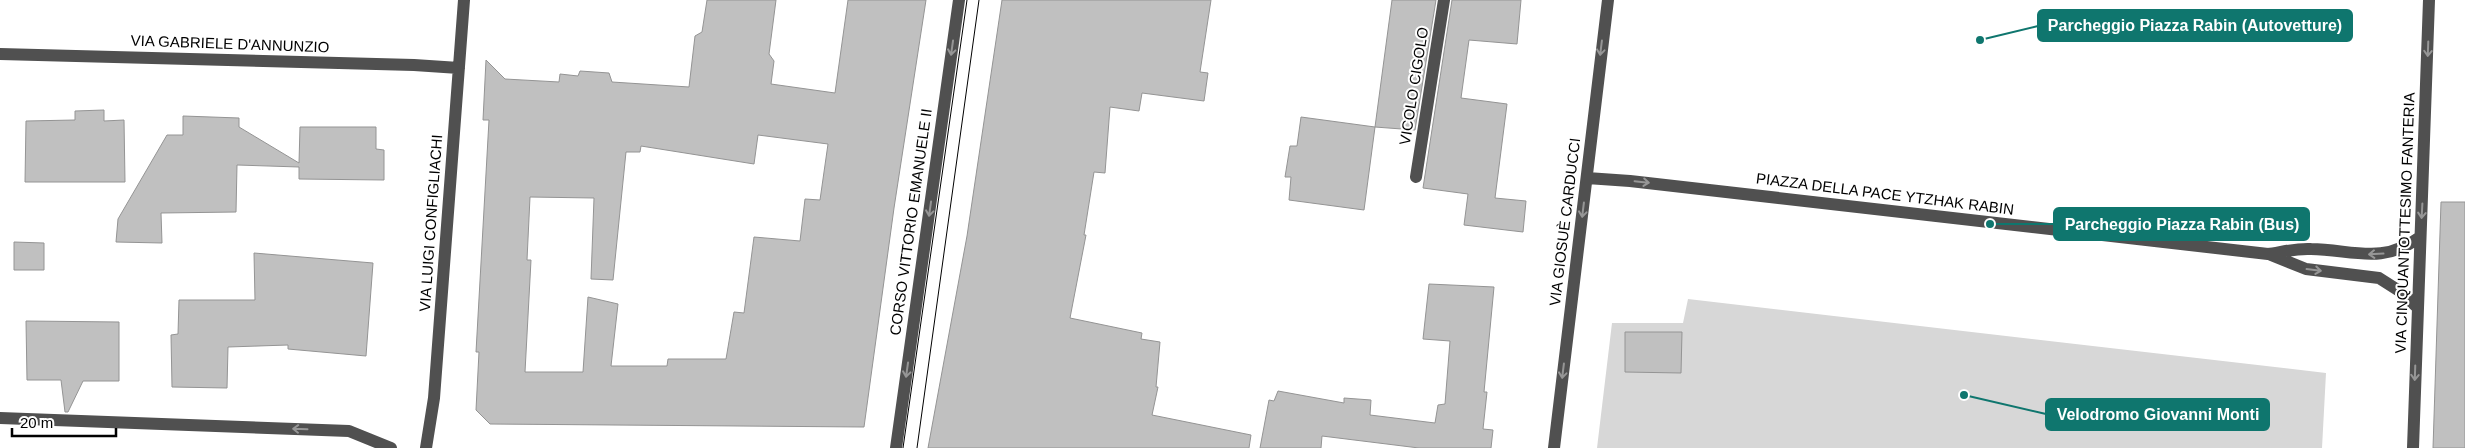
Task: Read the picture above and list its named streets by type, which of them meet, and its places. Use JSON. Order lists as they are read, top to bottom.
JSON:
{
  "streets": {
    "street": [
      "VIA GABRIELE D'ANNUNZIO",
      "VICOLO CIGOLO",
      "PIAZZA DELLA PACE YTZHAK RABIN",
      "CORSO VITTORIO EMANUELE II",
      "VIA GIOSUÈ CARDUCCI",
      "VIA LUIGI CONFIGLIACHI",
      "VIA CINQUANTOTTESIMO FANTERIA"
    ]
  },
  "crossings": [
    ["VIA GABRIELE D'ANNUNZIO", "VIA LUIGI CONFIGLIACHI"],
    ["PIAZZA DELLA PACE YTZHAK RABIN", "VIA GIOSUÈ CARDUCCI"],
    ["PIAZZA DELLA PACE YTZHAK RABIN", "VIA CINQUANTOTTESIMO FANTERIA"]
  ],
  "one_way": ["CORSO VITTORIO EMANUELE II", "VIA GIOSUÈ CARDUCCI", "VIA CINQUANTOTTESIMO FANTERIA"],
  "places": ["Parcheggio Piazza Rabin (Autovetture)", "Parcheggio Piazza Rabin (Bus)", "Velodromo Giovanni Monti"],
  "scale_bar": "20 m"
}
